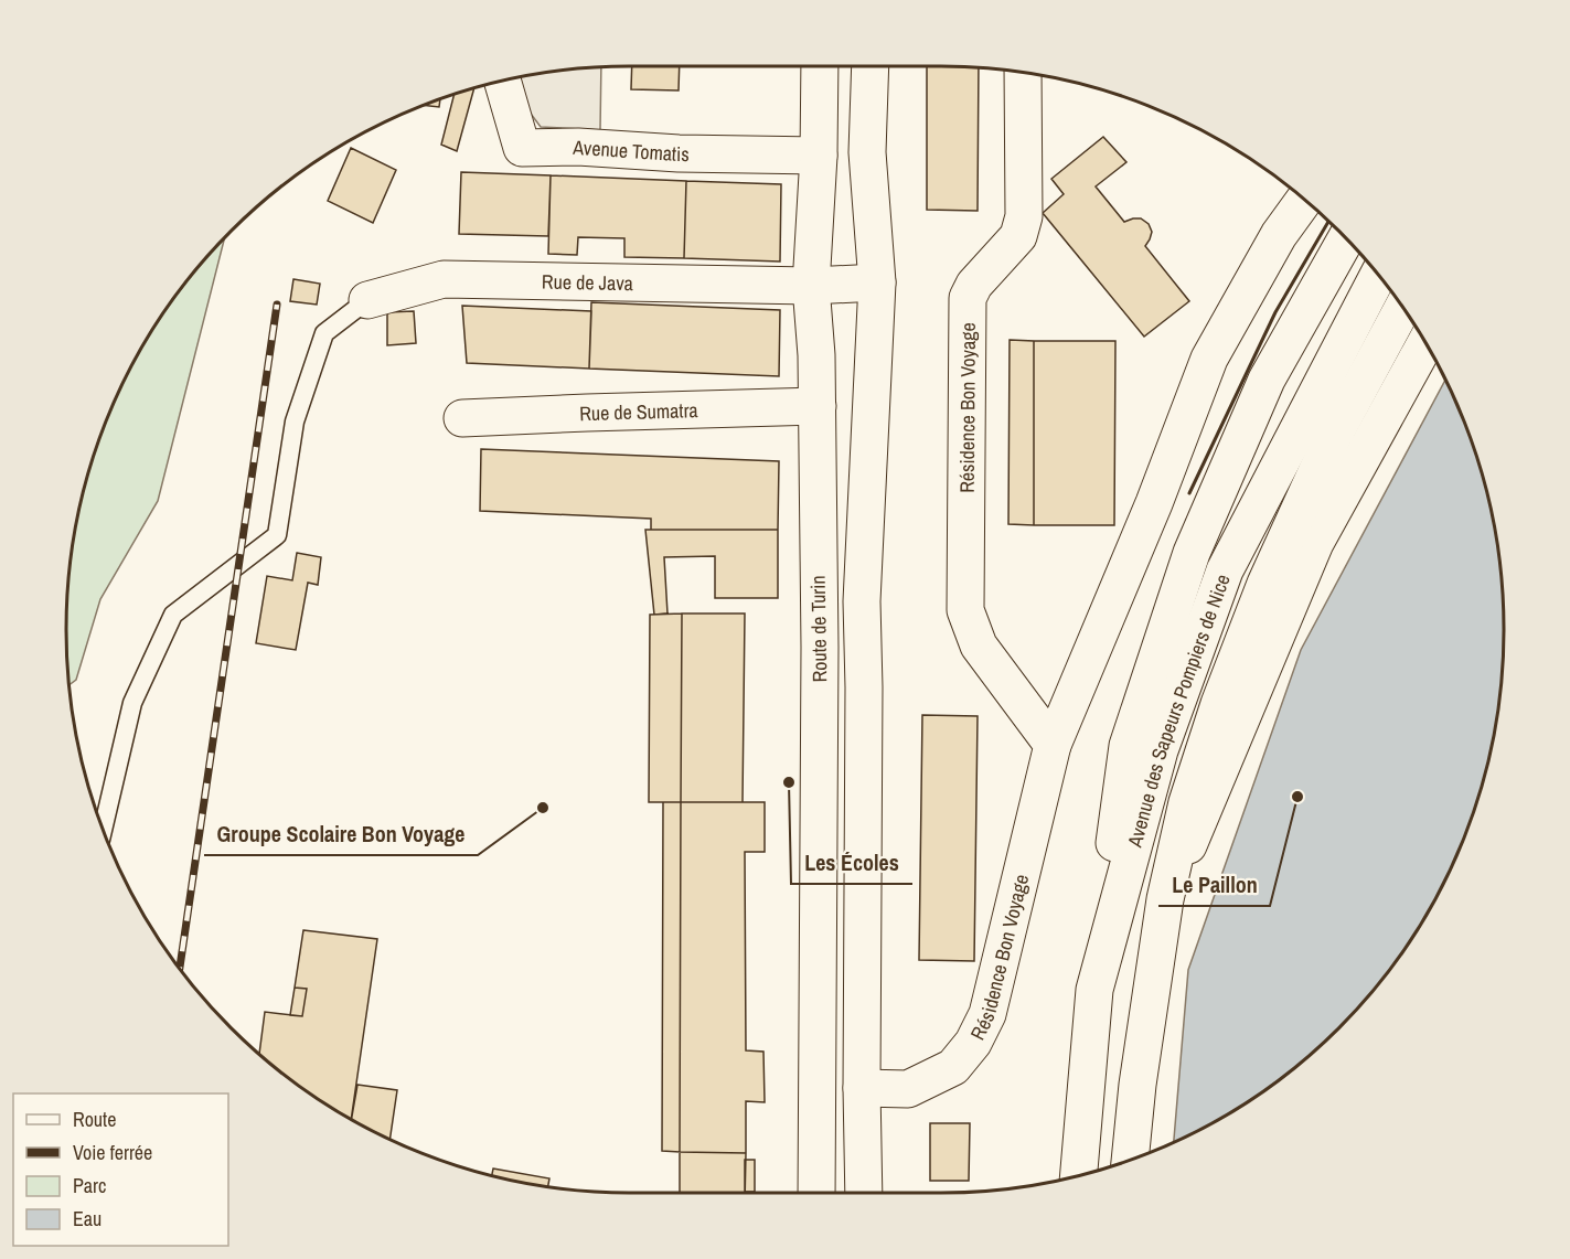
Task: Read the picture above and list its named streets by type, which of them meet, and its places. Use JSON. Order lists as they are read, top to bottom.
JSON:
{
  "streets": {
    "main road": [
      "Avenue Tomatis",
      "Rue de Java",
      "Résidence Bon Voyage",
      "Rue de Sumatra",
      "Route de Turin",
      "Avenue des Sapeurs Pompiers de Nice"
    ]
  },
  "crossings": [
    ["Avenue Tomatis", "Route de Turin"],
    ["Rue de Java", "Route de Turin"],
    ["Rue de Sumatra", "Route de Turin"]
  ],
  "places": ["Les Écoles", "Le Paillon", "Groupe Scolaire Bon Voyage"],
  "legend": [
    "Route",
    "Voie ferrée",
    "Parc",
    "Eau"
  ]
}
